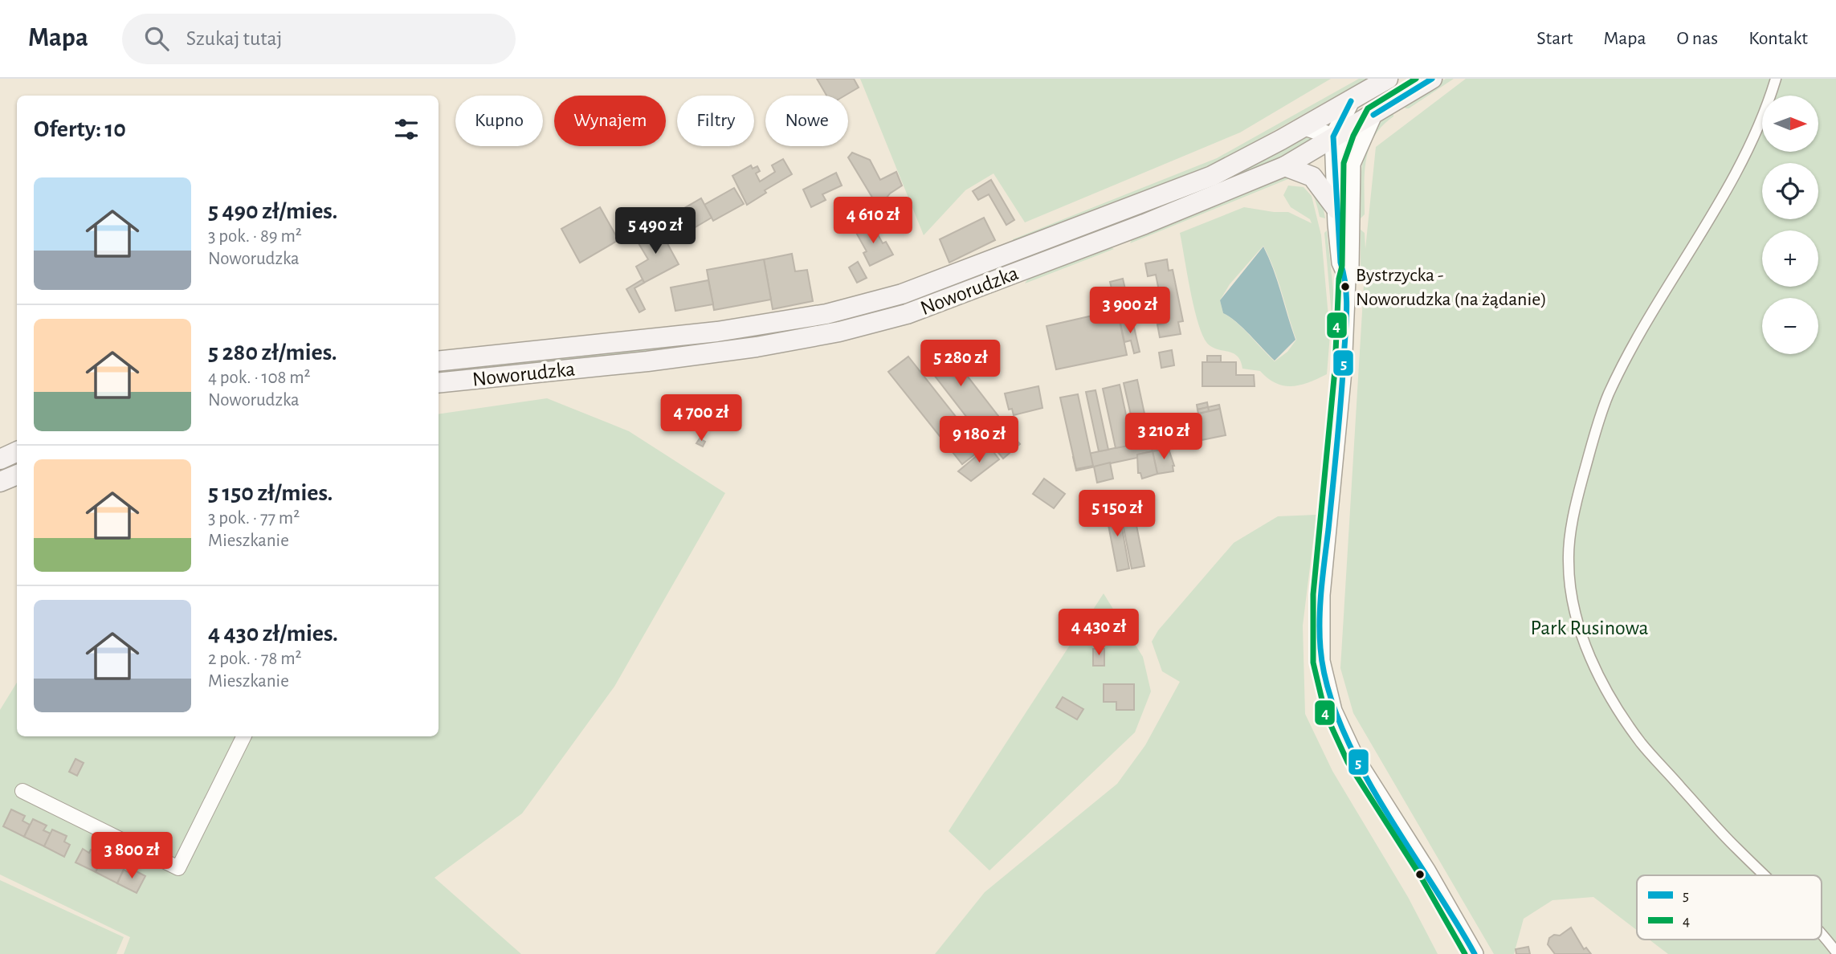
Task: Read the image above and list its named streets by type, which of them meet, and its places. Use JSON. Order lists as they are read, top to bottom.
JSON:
{
  "streets": {
    "main road": ["Noworudzka"]
  },
  "parks": ["Park Rusinowa"],
  "places": ["Bystrzycka - Noworudzka (na żądanie)"],
  "lines": ["transit line 5", "transit line 4"],
  "legend": ["5", "4"],
  "north": "right",
  "page": {
    "header": "Mapa",
    "search": "Szukaj tutaj",
    "nav": [
      "Start",
      "Mapa",
      "O nas",
      "Kontakt"
    ],
    "map_buttons": ["+", "−"],
    "chip": [
      "Kupno",
      "Wynajem",
      "Filtry",
      "Nowe"
    ],
    "heading": "Oferty: 10",
    "list": [
      {
        "name": "5 490 zł/mies.",
        "note": "3 pok. · 89 m² · Noworudzka"
      },
      {
        "name": "5 280 zł/mies.",
        "note": "4 pok. · 108 m² · Noworudzka"
      },
      {
        "name": "5 150 zł/mies.",
        "note": "3 pok. · 77 m² · Mieszkanie"
      },
      {
        "name": "4 430 zł/mies.",
        "note": "2 pok. · 78 m² · Mieszkanie"
      }
    ],
    "price": [
      "4 610 zł",
      "5 490 zł",
      "3 900 zł",
      "5 280 zł",
      "4 700 zł",
      "3 210 zł",
      "9 180 zł",
      "5 150 zł",
      "4 430 zł",
      "3 800 zł"
    ]
  }
}
